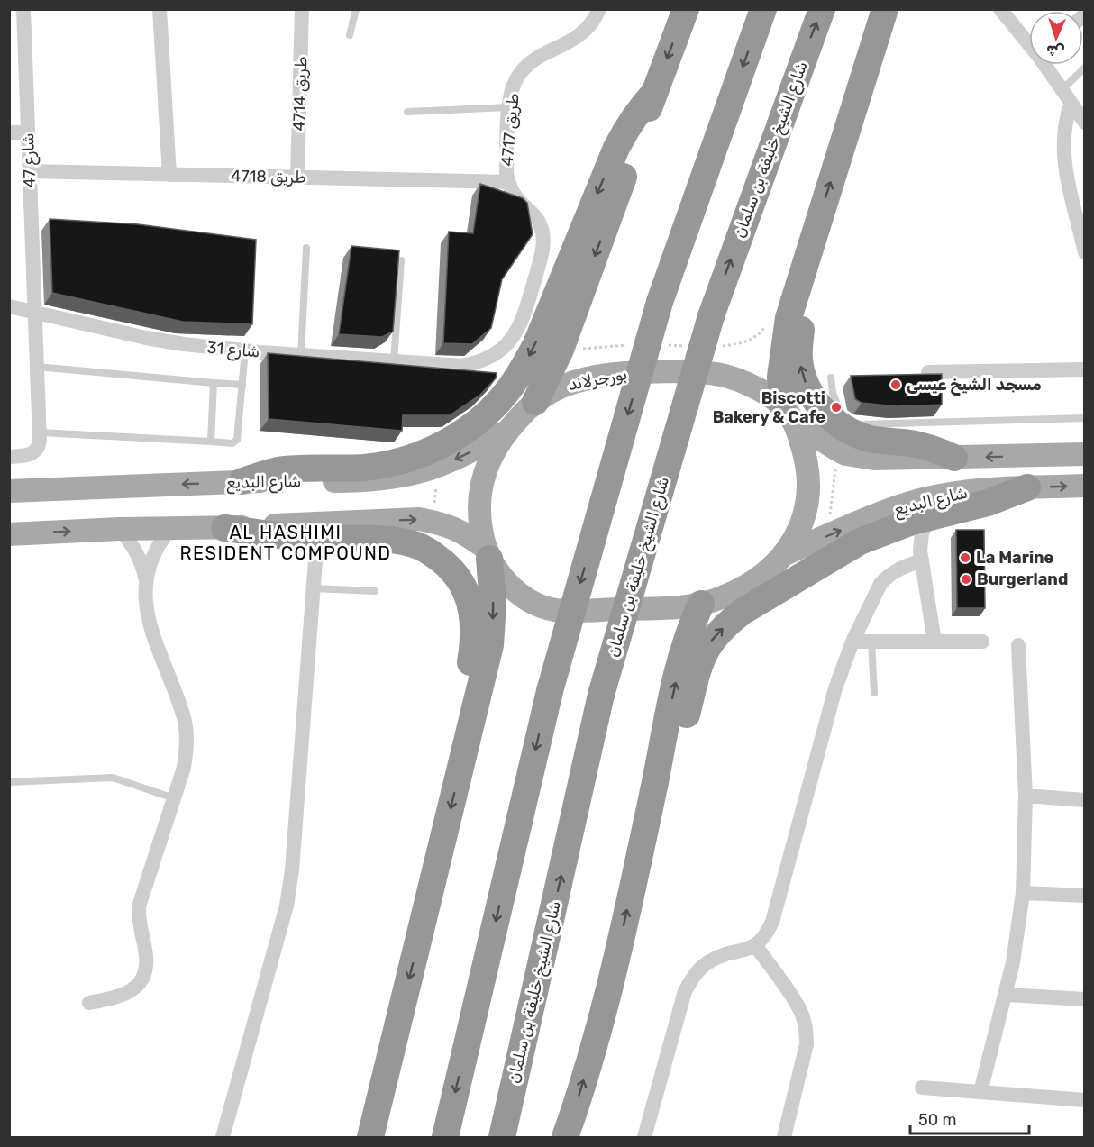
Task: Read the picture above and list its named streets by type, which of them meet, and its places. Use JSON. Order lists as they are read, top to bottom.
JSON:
{
  "streets": {
    "highway": ["شارع الشيخ خليفة بن سلمان"],
    "main road": ["بورجرلاند", "شارع البديع"],
    "street": [
      "طريق 4714",
      "طريق 4717",
      "شارع 47",
      "طريق 4718",
      "شارع 31"
    ]
  },
  "crossings": [
    ["طريق 4714", "طريق 4718"],
    ["طريق 4717", "طريق 4718"],
    ["طريق 4717", "شارع 31"],
    ["شارع 47", "طريق 4718"],
    ["شارع 47", "شارع 31"],
    ["بورجرلاند", "شارع البديع"]
  ],
  "districts": ["AL HASHIMI RESIDENT COMPOUND"],
  "places": [
    "مسجد الشيخ عيسى",
    "Biscotti Bakery & Cafe",
    "La Marine",
    "Burgerland"
  ],
  "scale_bar": "50 m",
  "north": "bottom"
}
